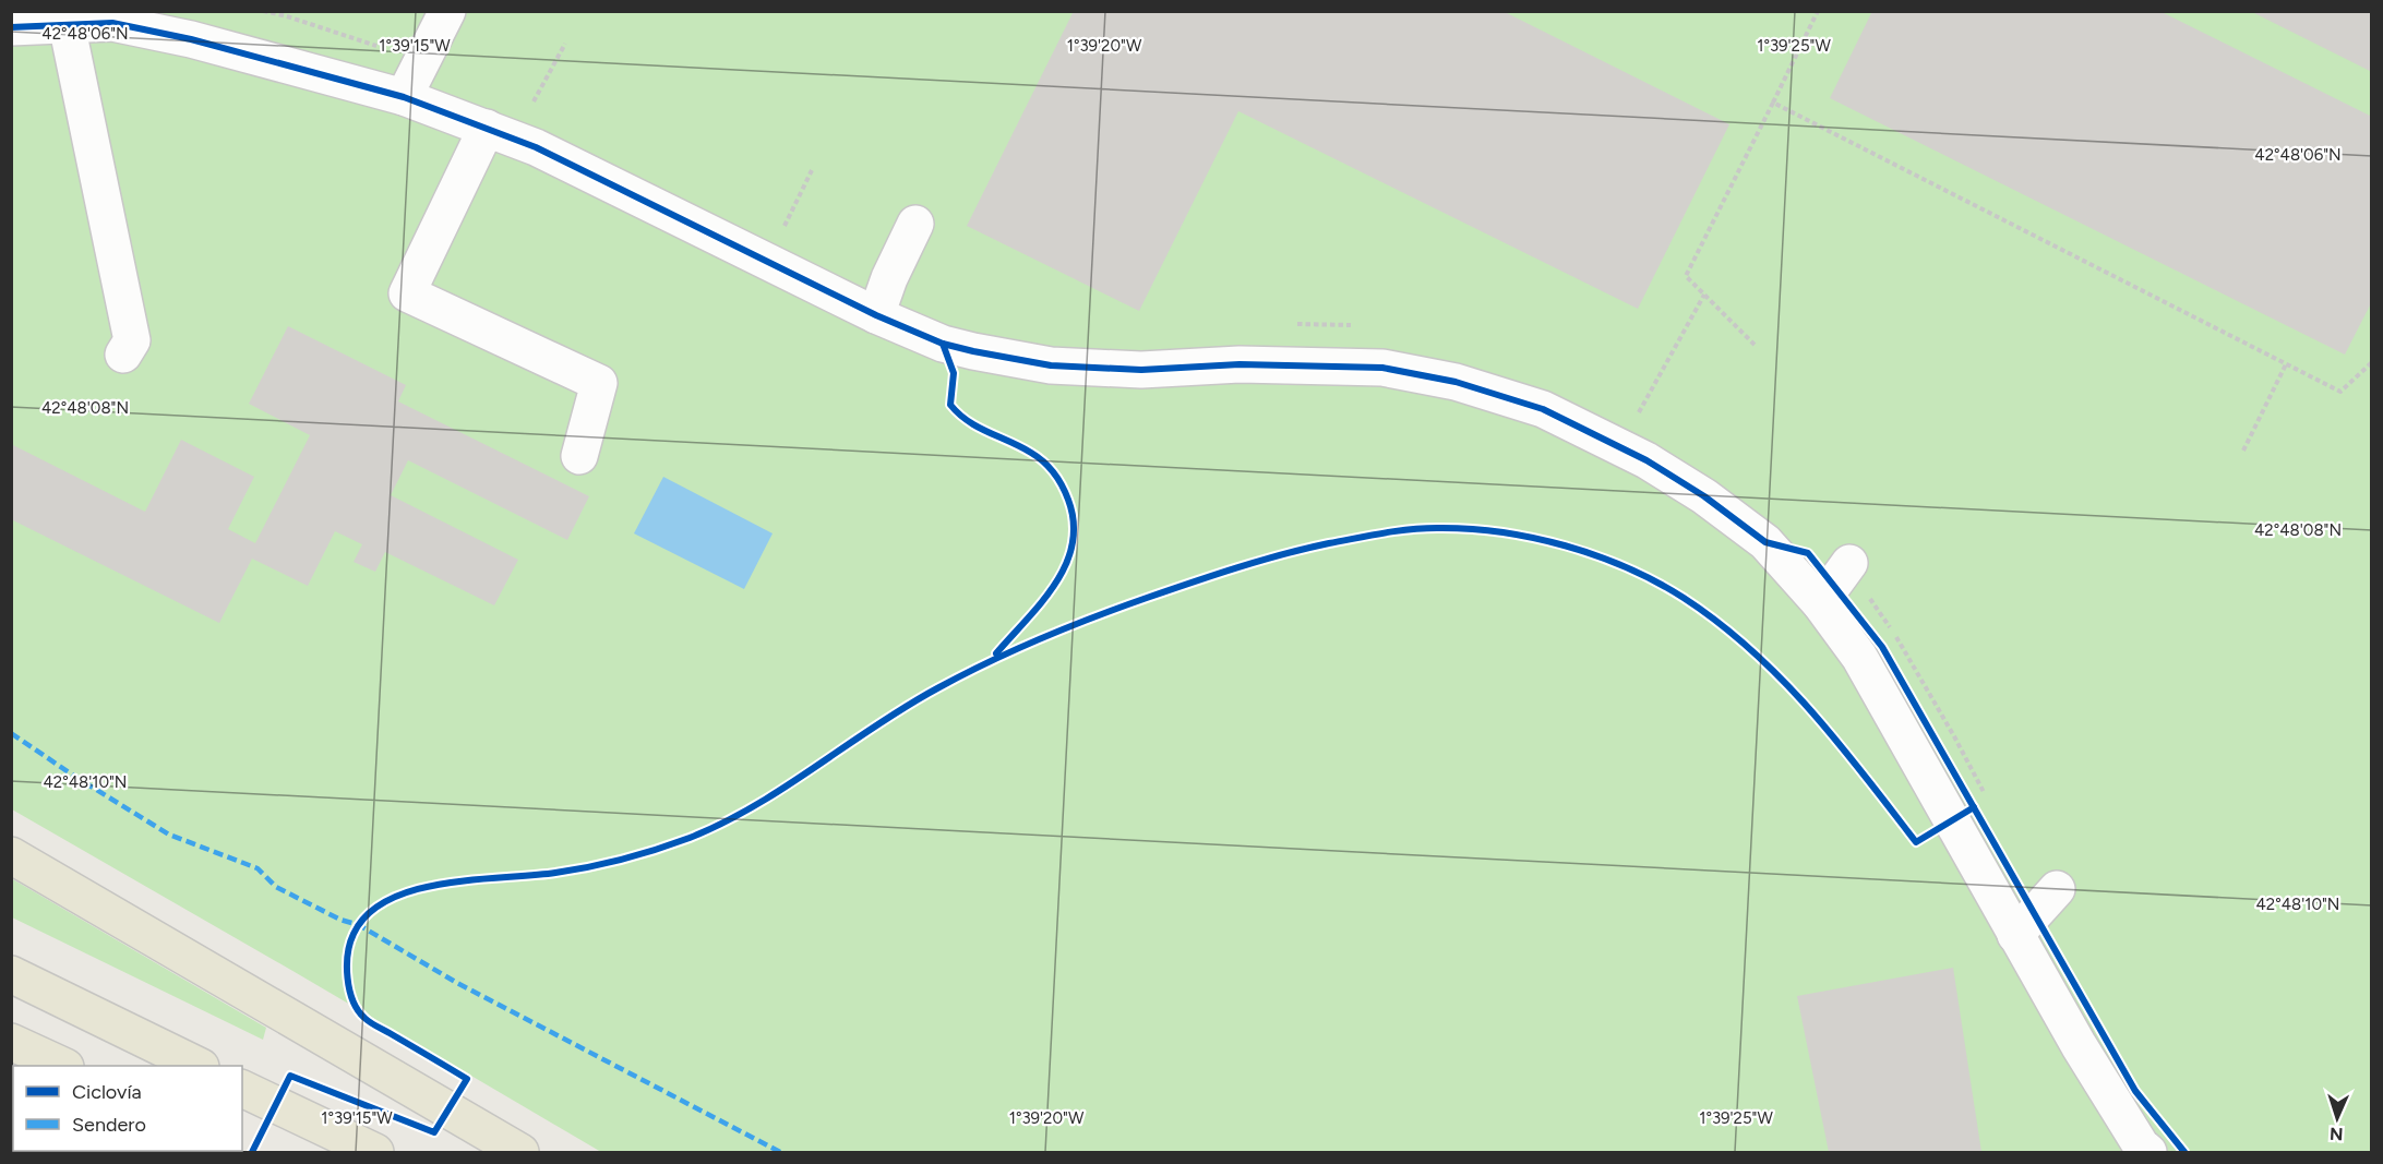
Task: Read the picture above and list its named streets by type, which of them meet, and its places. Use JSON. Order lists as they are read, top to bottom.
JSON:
{
  "legend": ["Ciclovía", "Sendero"],
  "north": "bottom",
  "coordinates": [
    "42°48'06\"N",
    "1°39'15\"W",
    "1°39'20\"W",
    "1°39'25\"W",
    "42°48'08\"N",
    "42°48'10\"N"
  ]
}
